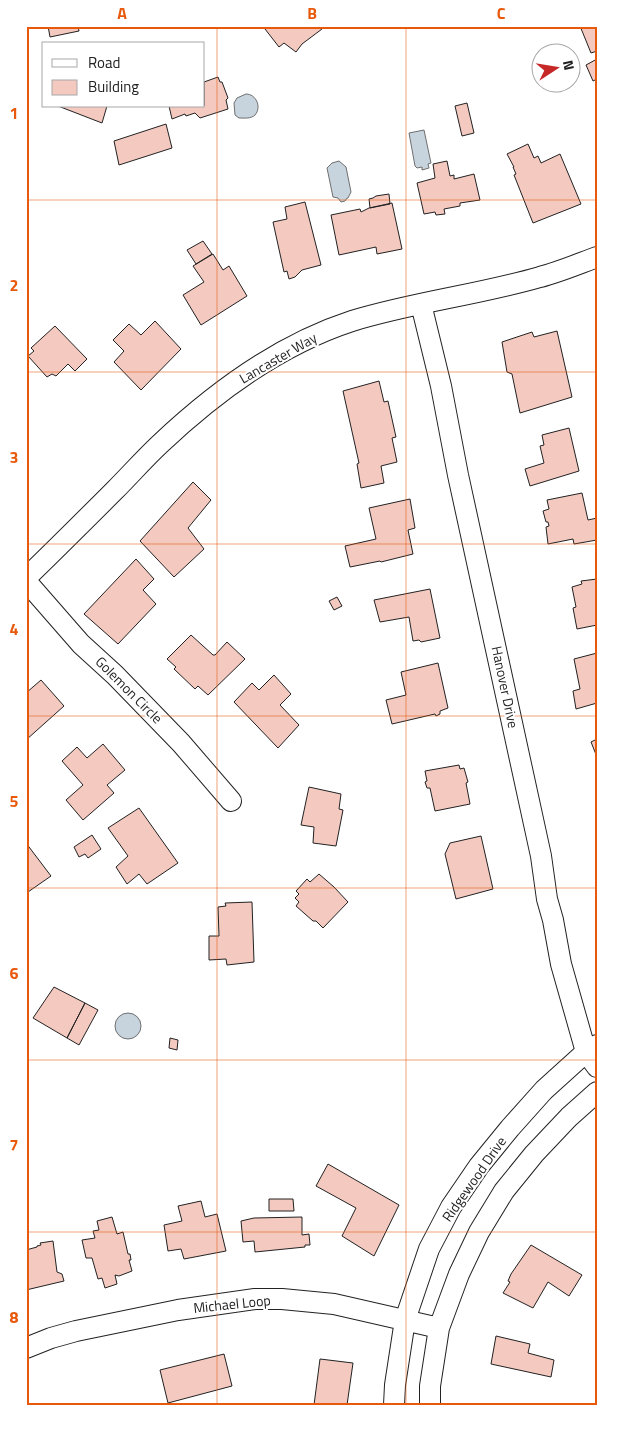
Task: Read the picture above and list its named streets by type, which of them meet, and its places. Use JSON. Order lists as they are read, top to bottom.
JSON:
{
  "streets": {
    "street": [
      "Lancaster Way",
      "Hanover Drive",
      "Golemon Circle",
      "Ridgewood Drive",
      "Michael Loop"
    ]
  },
  "crossings": [
    ["Lancaster Way", "Hanover Drive"],
    ["Lancaster Way", "Golemon Circle"],
    ["Hanover Drive", "Ridgewood Drive"],
    ["Ridgewood Drive", "Michael Loop"]
  ],
  "legend": ["Road", "Building"],
  "north": "right",
  "grid": {
    "columns": ["A", "B", "C"],
    "rows": [
      "1",
      "2",
      "3",
      "4",
      "5",
      "6",
      "7",
      "8"
    ]
  }
}
